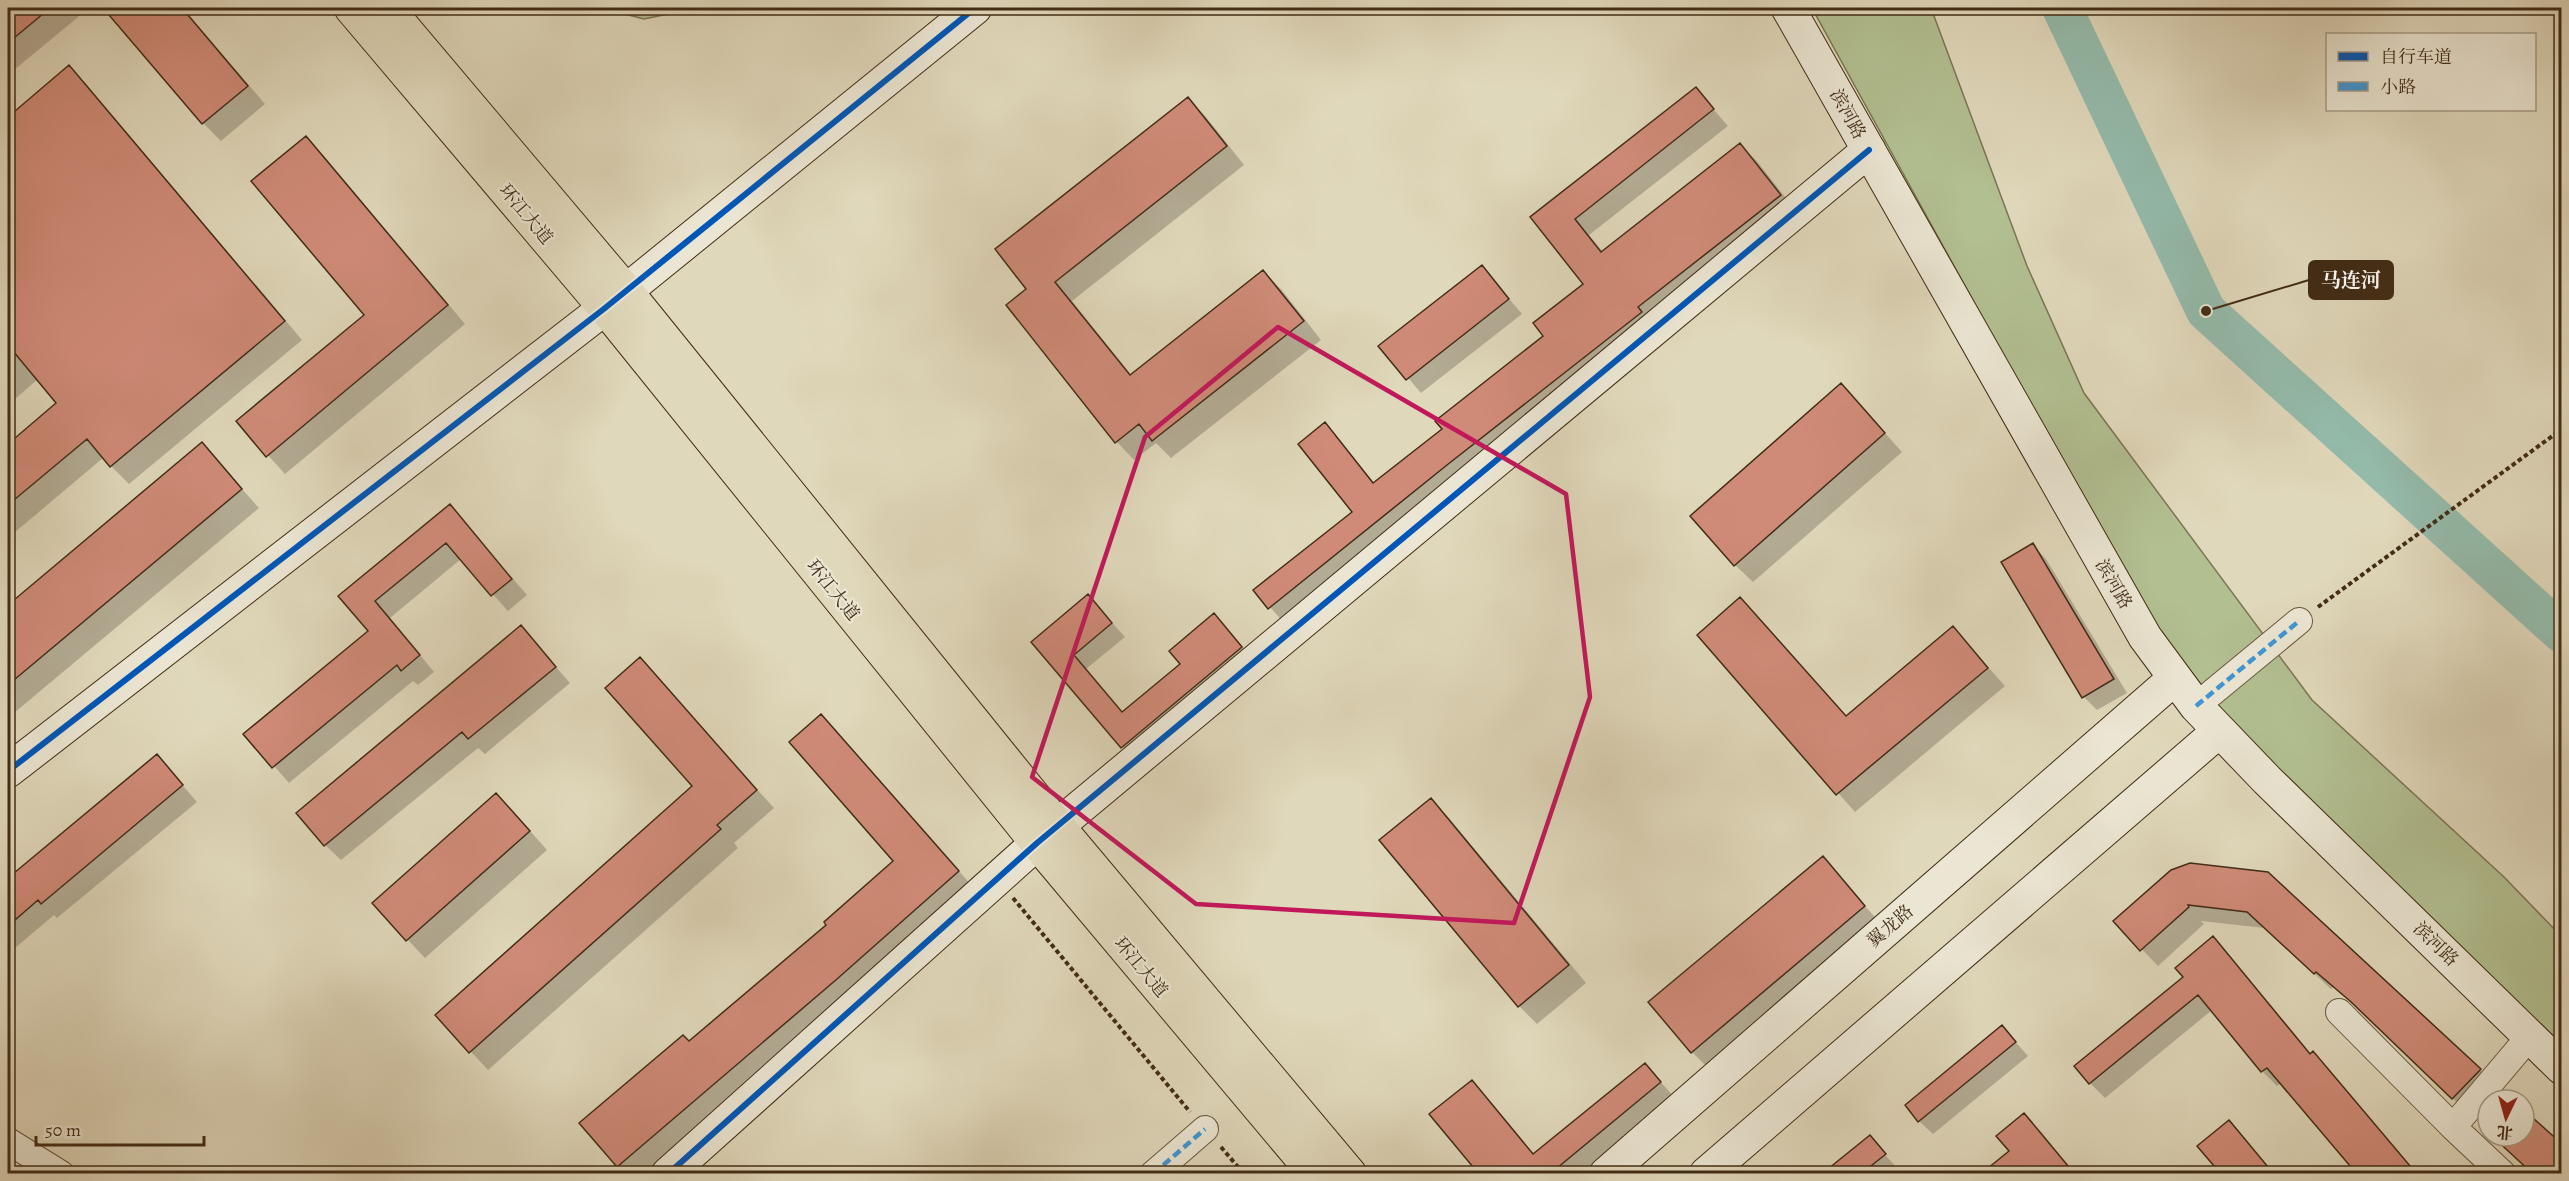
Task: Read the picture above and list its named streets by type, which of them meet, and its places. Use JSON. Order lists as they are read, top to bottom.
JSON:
{
  "streets": {
    "highway": ["环江大道"],
    "main road": ["滨河路", "翼龙路"]
  },
  "crossings": [
    ["滨河路", "翼龙路"]
  ],
  "places": ["马连河"],
  "legend": ["自行车道", "小路"],
  "scale_bar": "50 m",
  "north": "bottom"
}
